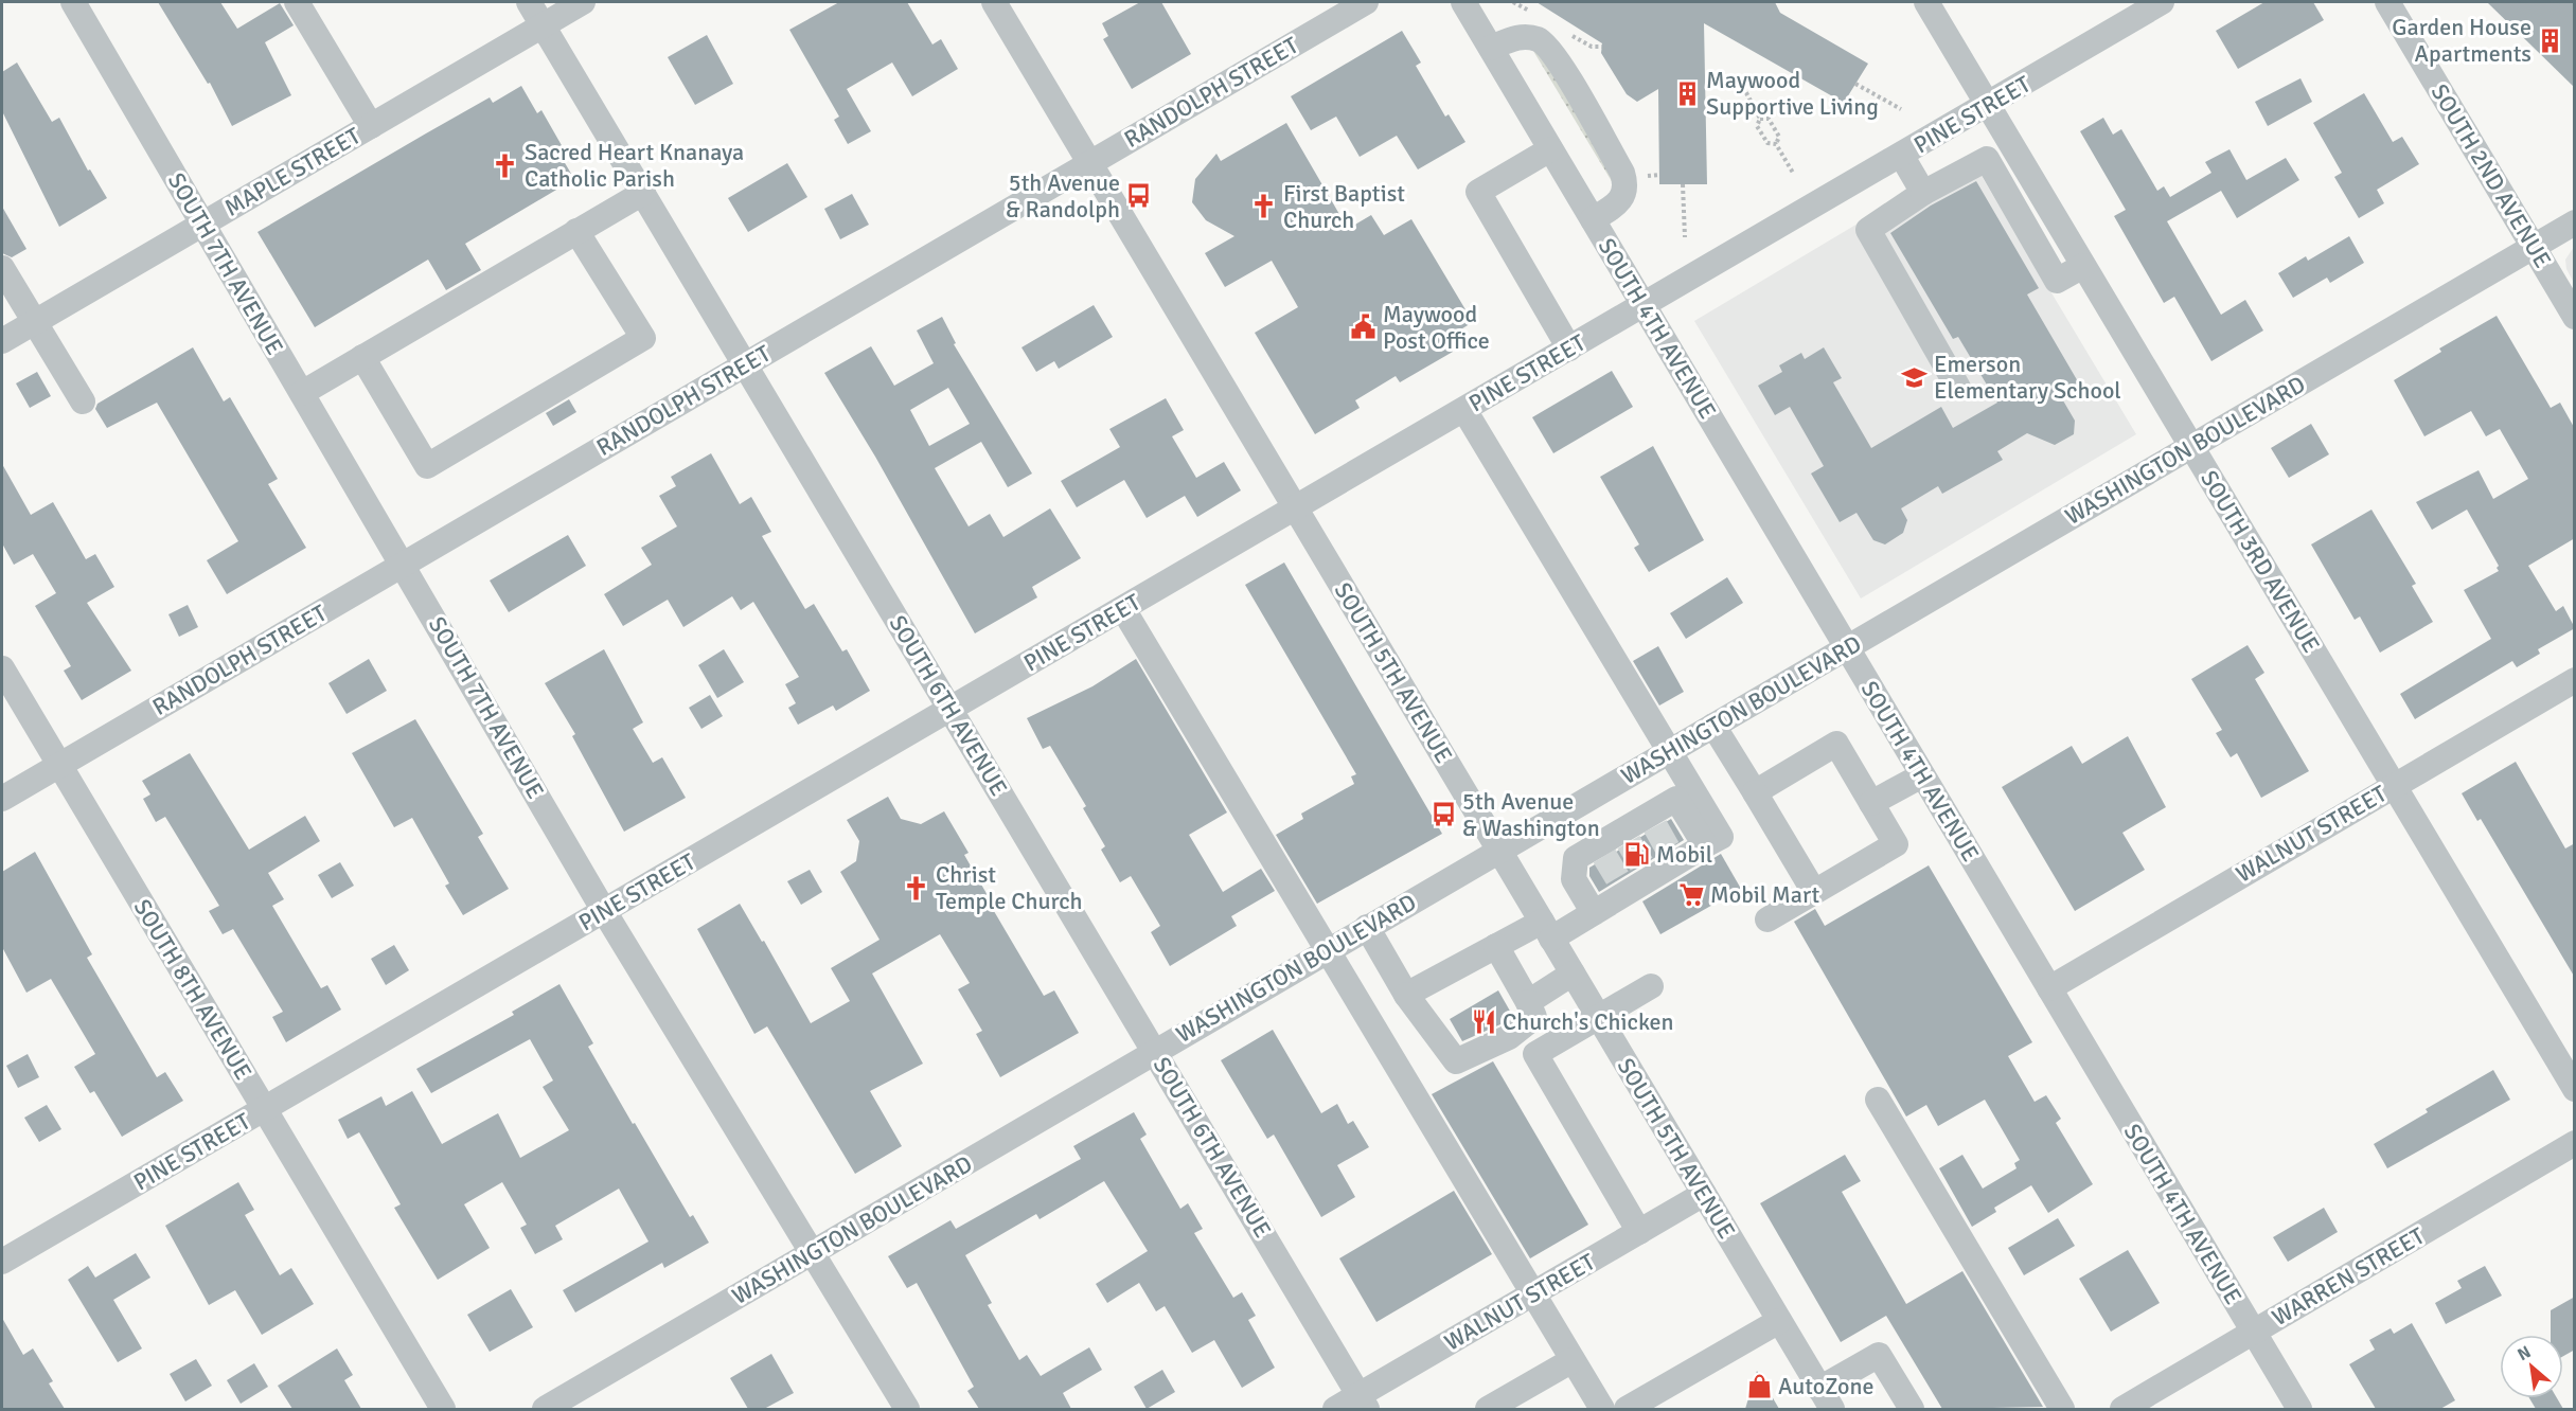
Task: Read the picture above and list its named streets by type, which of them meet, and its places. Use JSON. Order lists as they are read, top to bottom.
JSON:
{
  "streets": {
    "street": [
      "RANDOLPH STREET",
      "PINE STREET",
      "MAPLE STREET",
      "SOUTH 2ND AVENUE",
      "SOUTH 7TH AVENUE",
      "SOUTH 4TH AVENUE",
      "WASHINGTON BOULEVARD",
      "SOUTH 3RD AVENUE",
      "SOUTH 5TH AVENUE",
      "SOUTH 6TH AVENUE",
      "WALNUT STREET",
      "SOUTH 8TH AVENUE",
      "WARREN STREET"
    ]
  },
  "crossings": [
    ["RANDOLPH STREET", "SOUTH 7TH AVENUE"],
    ["RANDOLPH STREET", "SOUTH 5TH AVENUE"],
    ["RANDOLPH STREET", "SOUTH 6TH AVENUE"],
    ["RANDOLPH STREET", "SOUTH 8TH AVENUE"],
    ["PINE STREET", "SOUTH 7TH AVENUE"],
    ["PINE STREET", "SOUTH 4TH AVENUE"],
    ["PINE STREET", "SOUTH 3RD AVENUE"],
    ["PINE STREET", "SOUTH 5TH AVENUE"],
    ["PINE STREET", "SOUTH 6TH AVENUE"],
    ["PINE STREET", "SOUTH 8TH AVENUE"],
    ["MAPLE STREET", "SOUTH 7TH AVENUE"],
    ["MAPLE STREET", "SOUTH 6TH AVENUE"],
    ["SOUTH 2ND AVENUE", "WASHINGTON BOULEVARD"],
    ["SOUTH 7TH AVENUE", "WASHINGTON BOULEVARD"],
    ["SOUTH 4TH AVENUE", "WASHINGTON BOULEVARD"],
    ["SOUTH 4TH AVENUE", "WALNUT STREET"],
    ["SOUTH 4TH AVENUE", "WARREN STREET"],
    ["WASHINGTON BOULEVARD", "SOUTH 3RD AVENUE"],
    ["WASHINGTON BOULEVARD", "SOUTH 5TH AVENUE"],
    ["WASHINGTON BOULEVARD", "SOUTH 6TH AVENUE"],
    ["SOUTH 3RD AVENUE", "WALNUT STREET"],
    ["SOUTH 5TH AVENUE", "WALNUT STREET"],
    ["SOUTH 6TH AVENUE", "WALNUT STREET"]
  ],
  "places": {
    "building": ["Garden House Apartments", "Maywood Supportive Living"],
    "church": ["Sacred Heart Knanaya Catholic Parish", "First Baptist Church", "Christ Temple Church"],
    "bus stop": ["5th Avenue & Randolph", "5th Avenue & Washington"],
    "public building": ["Maywood Post Office"],
    "school or university": ["Emerson Elementary School"],
    "fuel station": ["Mobil"],
    "supermarket": ["Mobil Mart"],
    "restaurant": ["Church's Chicken"],
    "shop": ["AutoZone"]
  },
  "north": "top left"
}
